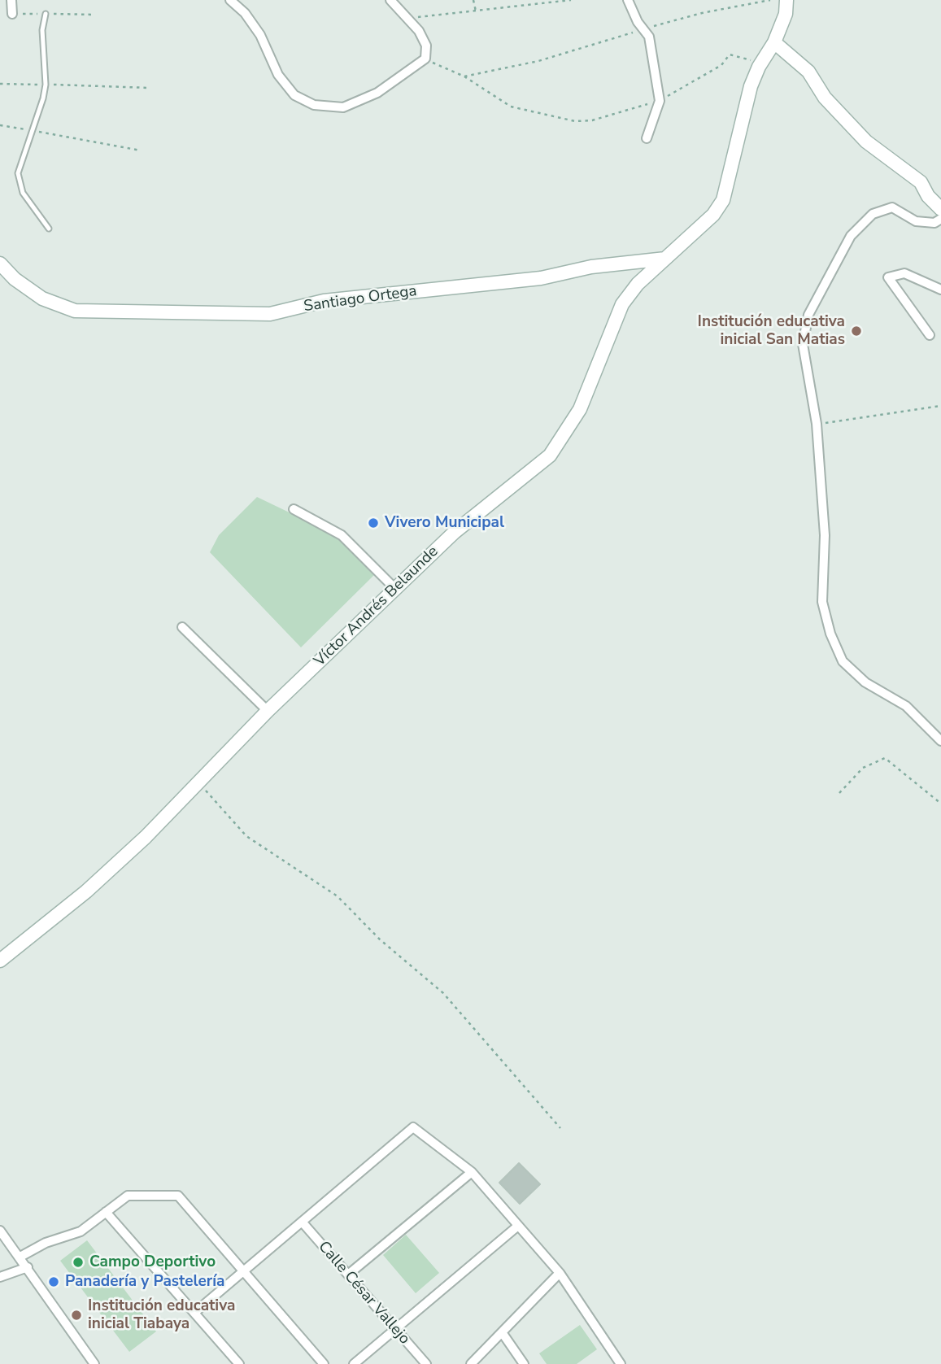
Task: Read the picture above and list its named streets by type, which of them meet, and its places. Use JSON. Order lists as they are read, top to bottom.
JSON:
{
  "streets": {
    "main road": ["Santiago Ortega", "Víctor Andrés Belaunde"],
    "street": ["Calle César Vallejo"]
  },
  "crossings": [
    ["Santiago Ortega", "Víctor Andrés Belaunde"]
  ],
  "places": [
    "Institución educativa inicial San Matias",
    "Vivero Municipal",
    "Campo Deportivo",
    "Panadería y Pastelería",
    "Institución educativa inicial Tiabaya"
  ]
}
